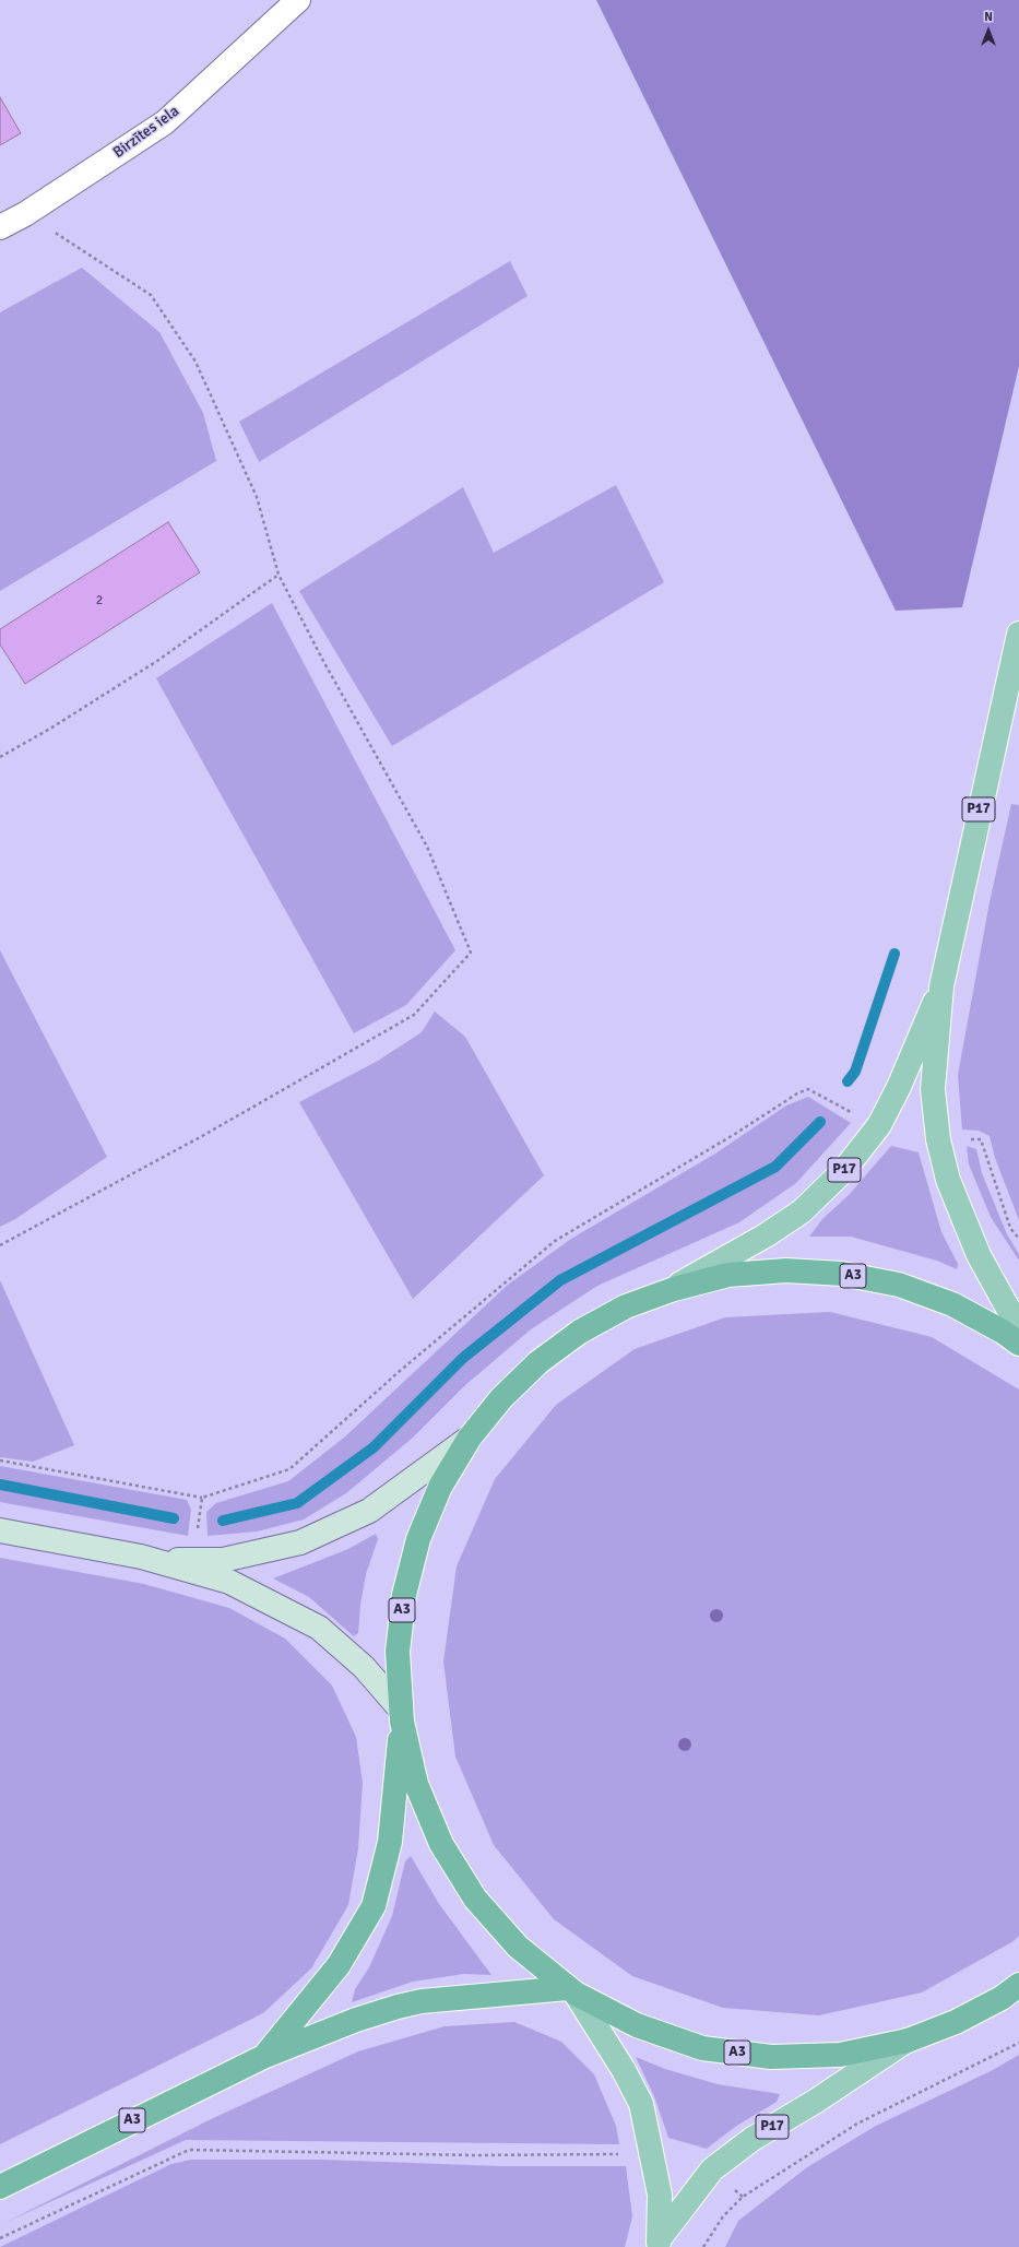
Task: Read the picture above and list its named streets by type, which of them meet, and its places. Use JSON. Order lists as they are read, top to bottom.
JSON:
{
  "streets": {
    "highway": ["A3"],
    "main road": ["P17"],
    "street": ["Birzītes iela"]
  },
  "crossings": [
    ["P17", "A3"]
  ],
  "house_numbers": ["2"],
  "north": "top"
}
